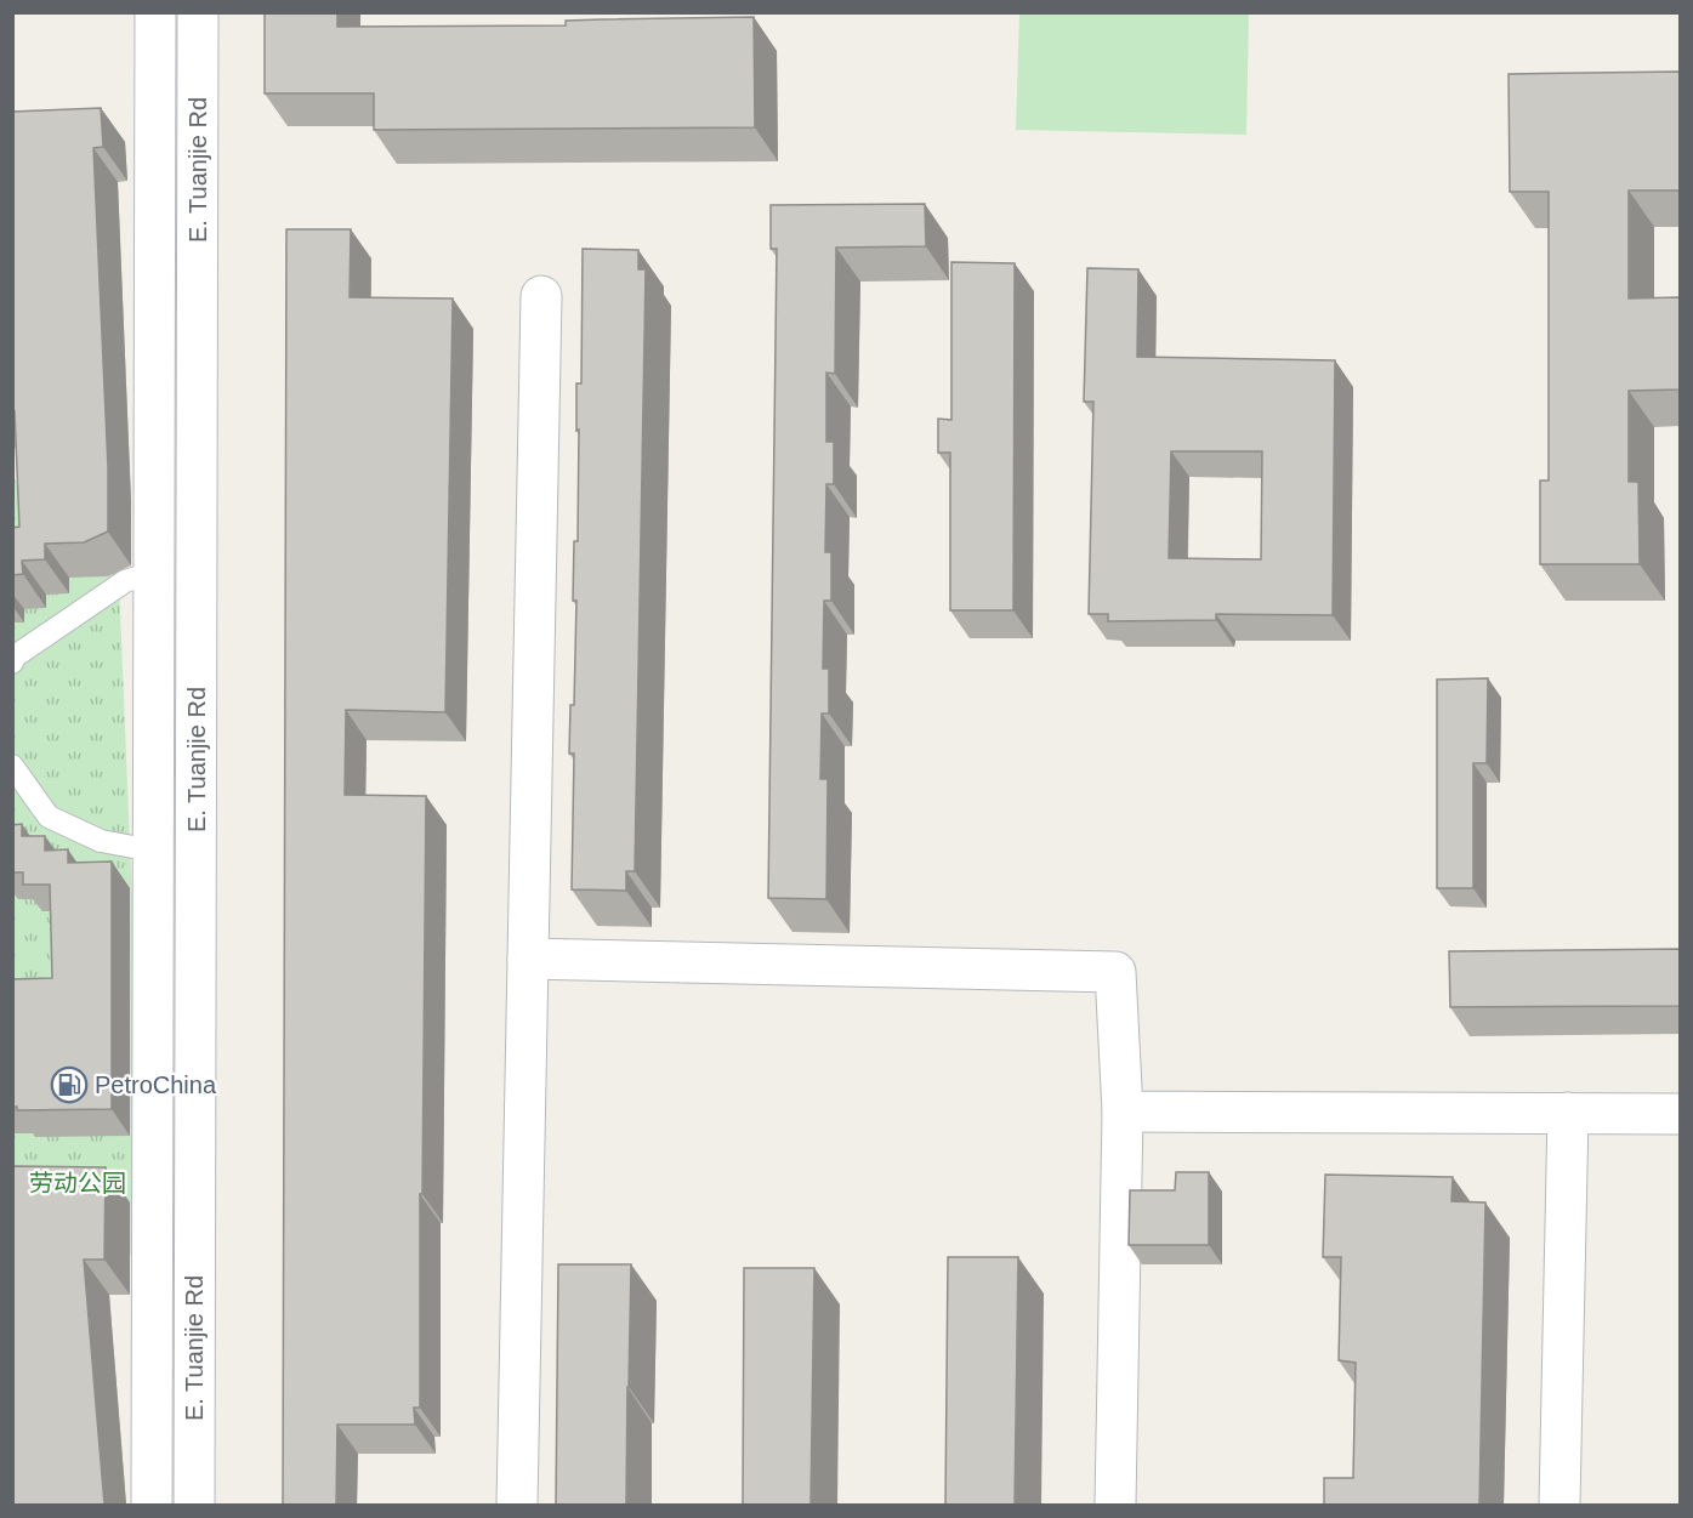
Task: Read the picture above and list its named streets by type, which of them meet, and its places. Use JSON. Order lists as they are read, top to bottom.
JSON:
{
  "streets": {
    "street": ["E. Tuanjie Rd"]
  },
  "parks": ["劳动公园"],
  "places": {
    "fuel station": ["PetroChina"]
  }
}
